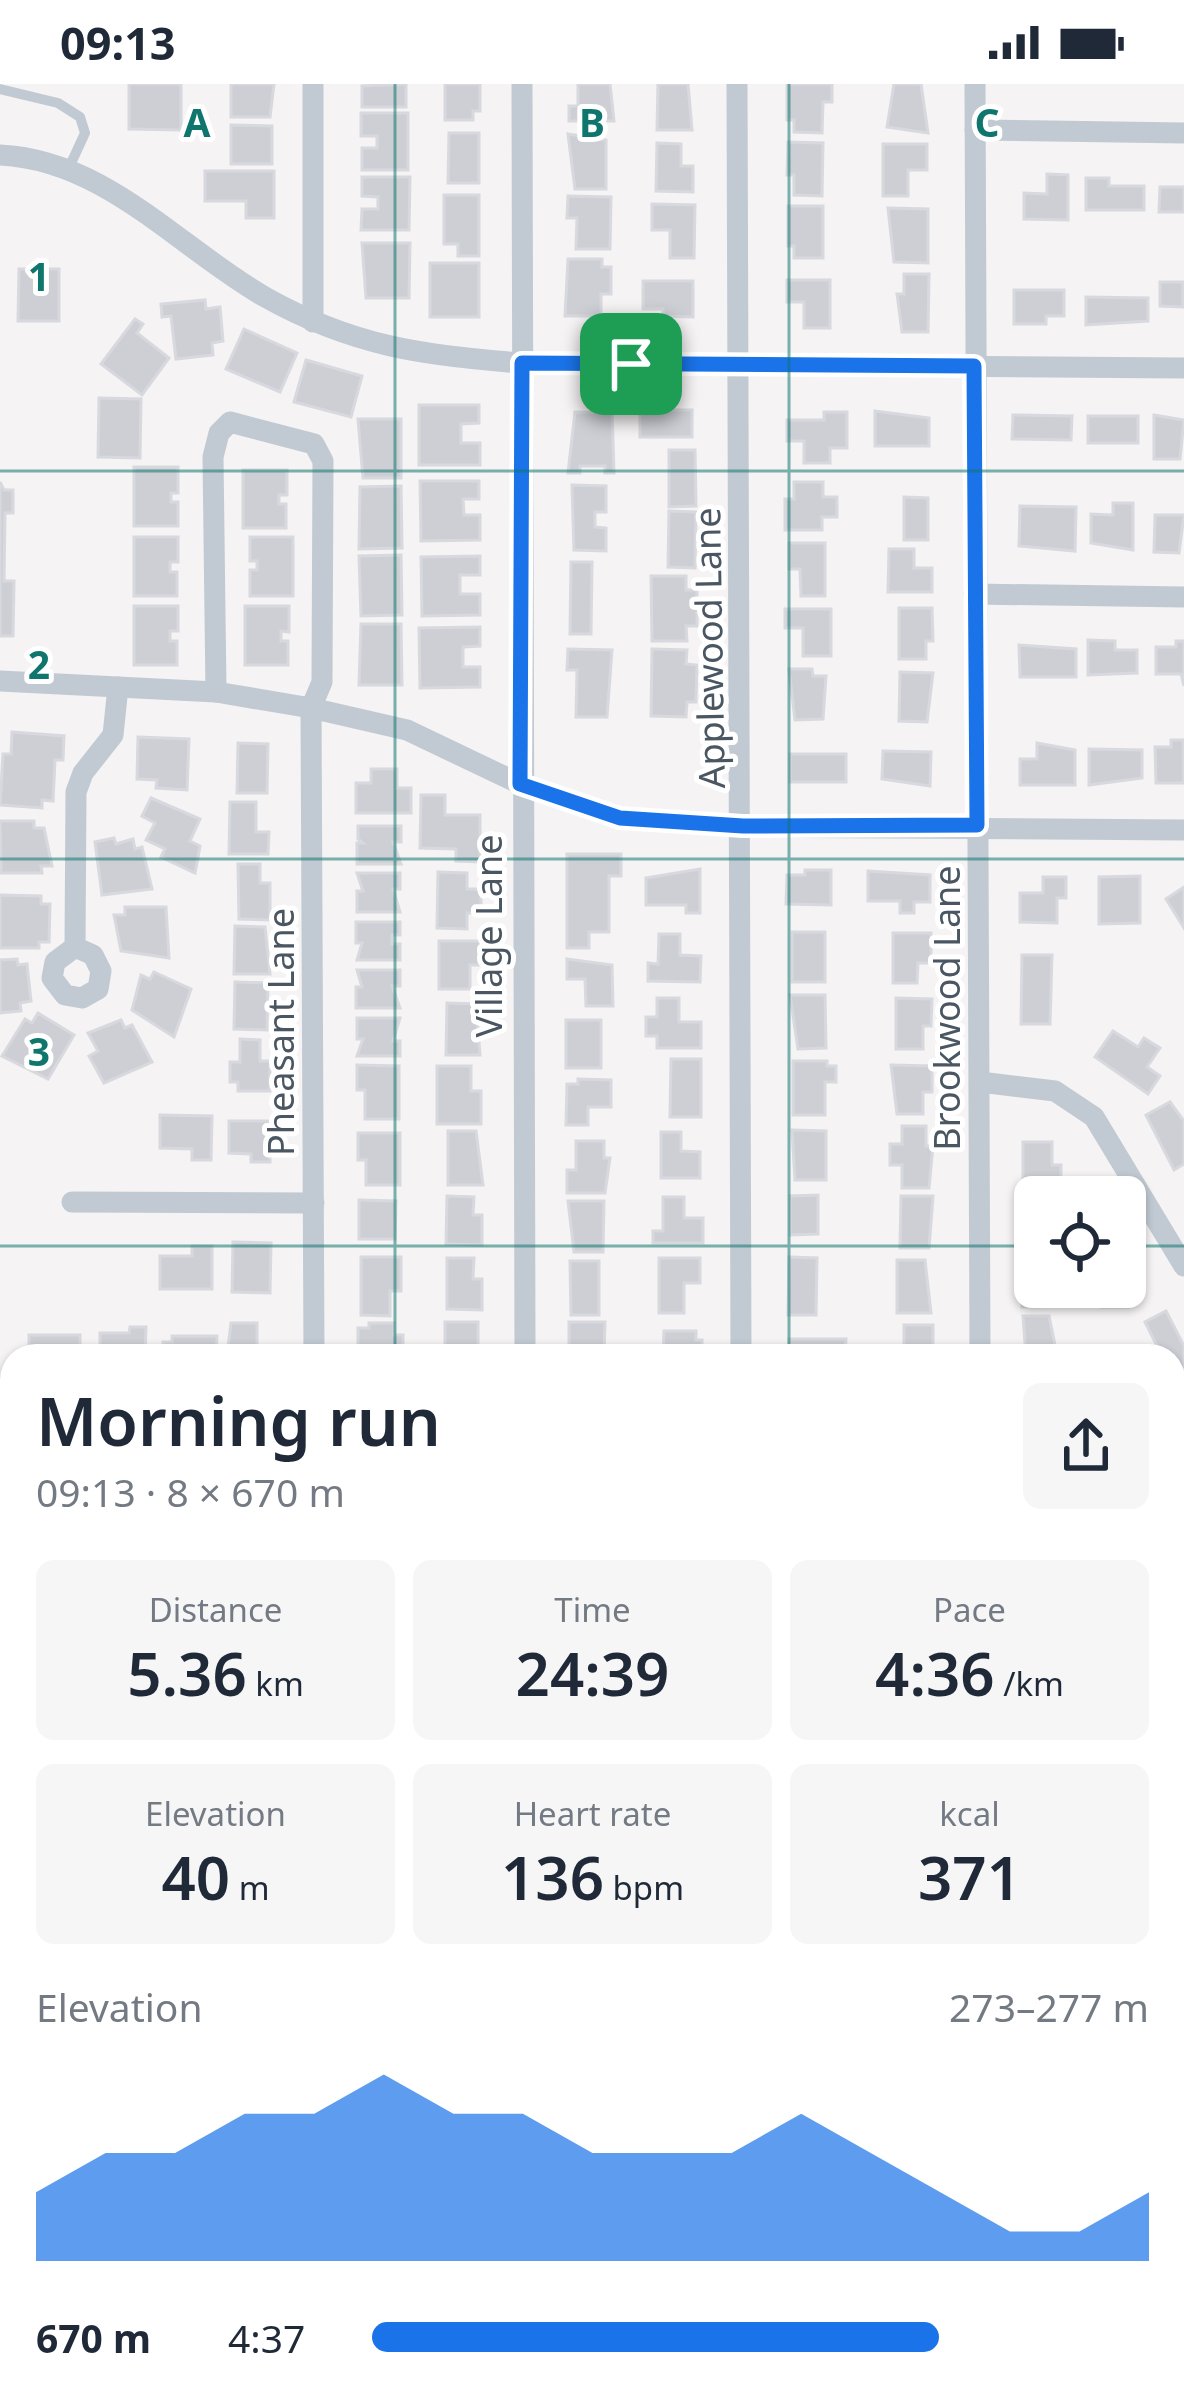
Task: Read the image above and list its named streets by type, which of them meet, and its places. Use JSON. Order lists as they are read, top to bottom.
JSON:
{
  "streets": {
    "street": [
      "Applewood Lane",
      "Village Lane",
      "Brookwood Lane",
      "Pheasant Lane"
    ]
  },
  "page": {
    "status": "09:13",
    "heading": ["Morning run", "09:13 · 8 × 670 m"],
    "stats": [
      ["Distance", "5.36 km"],
      ["Time", "24:39"],
      ["Pace", "4:36 /km"],
      ["Elevation", "40 m"],
      ["Heart rate", "136 bpm"],
      ["kcal", "371"]
    ],
    "chart": ["Elevation", "273–277 m"],
    "list": [
      {
        "name": "670 m",
        "note": "4:37"
      }
    ]
  },
  "grid": {
    "columns": ["A", "B", "C"],
    "rows": ["1", "2", "3"]
  }
}
